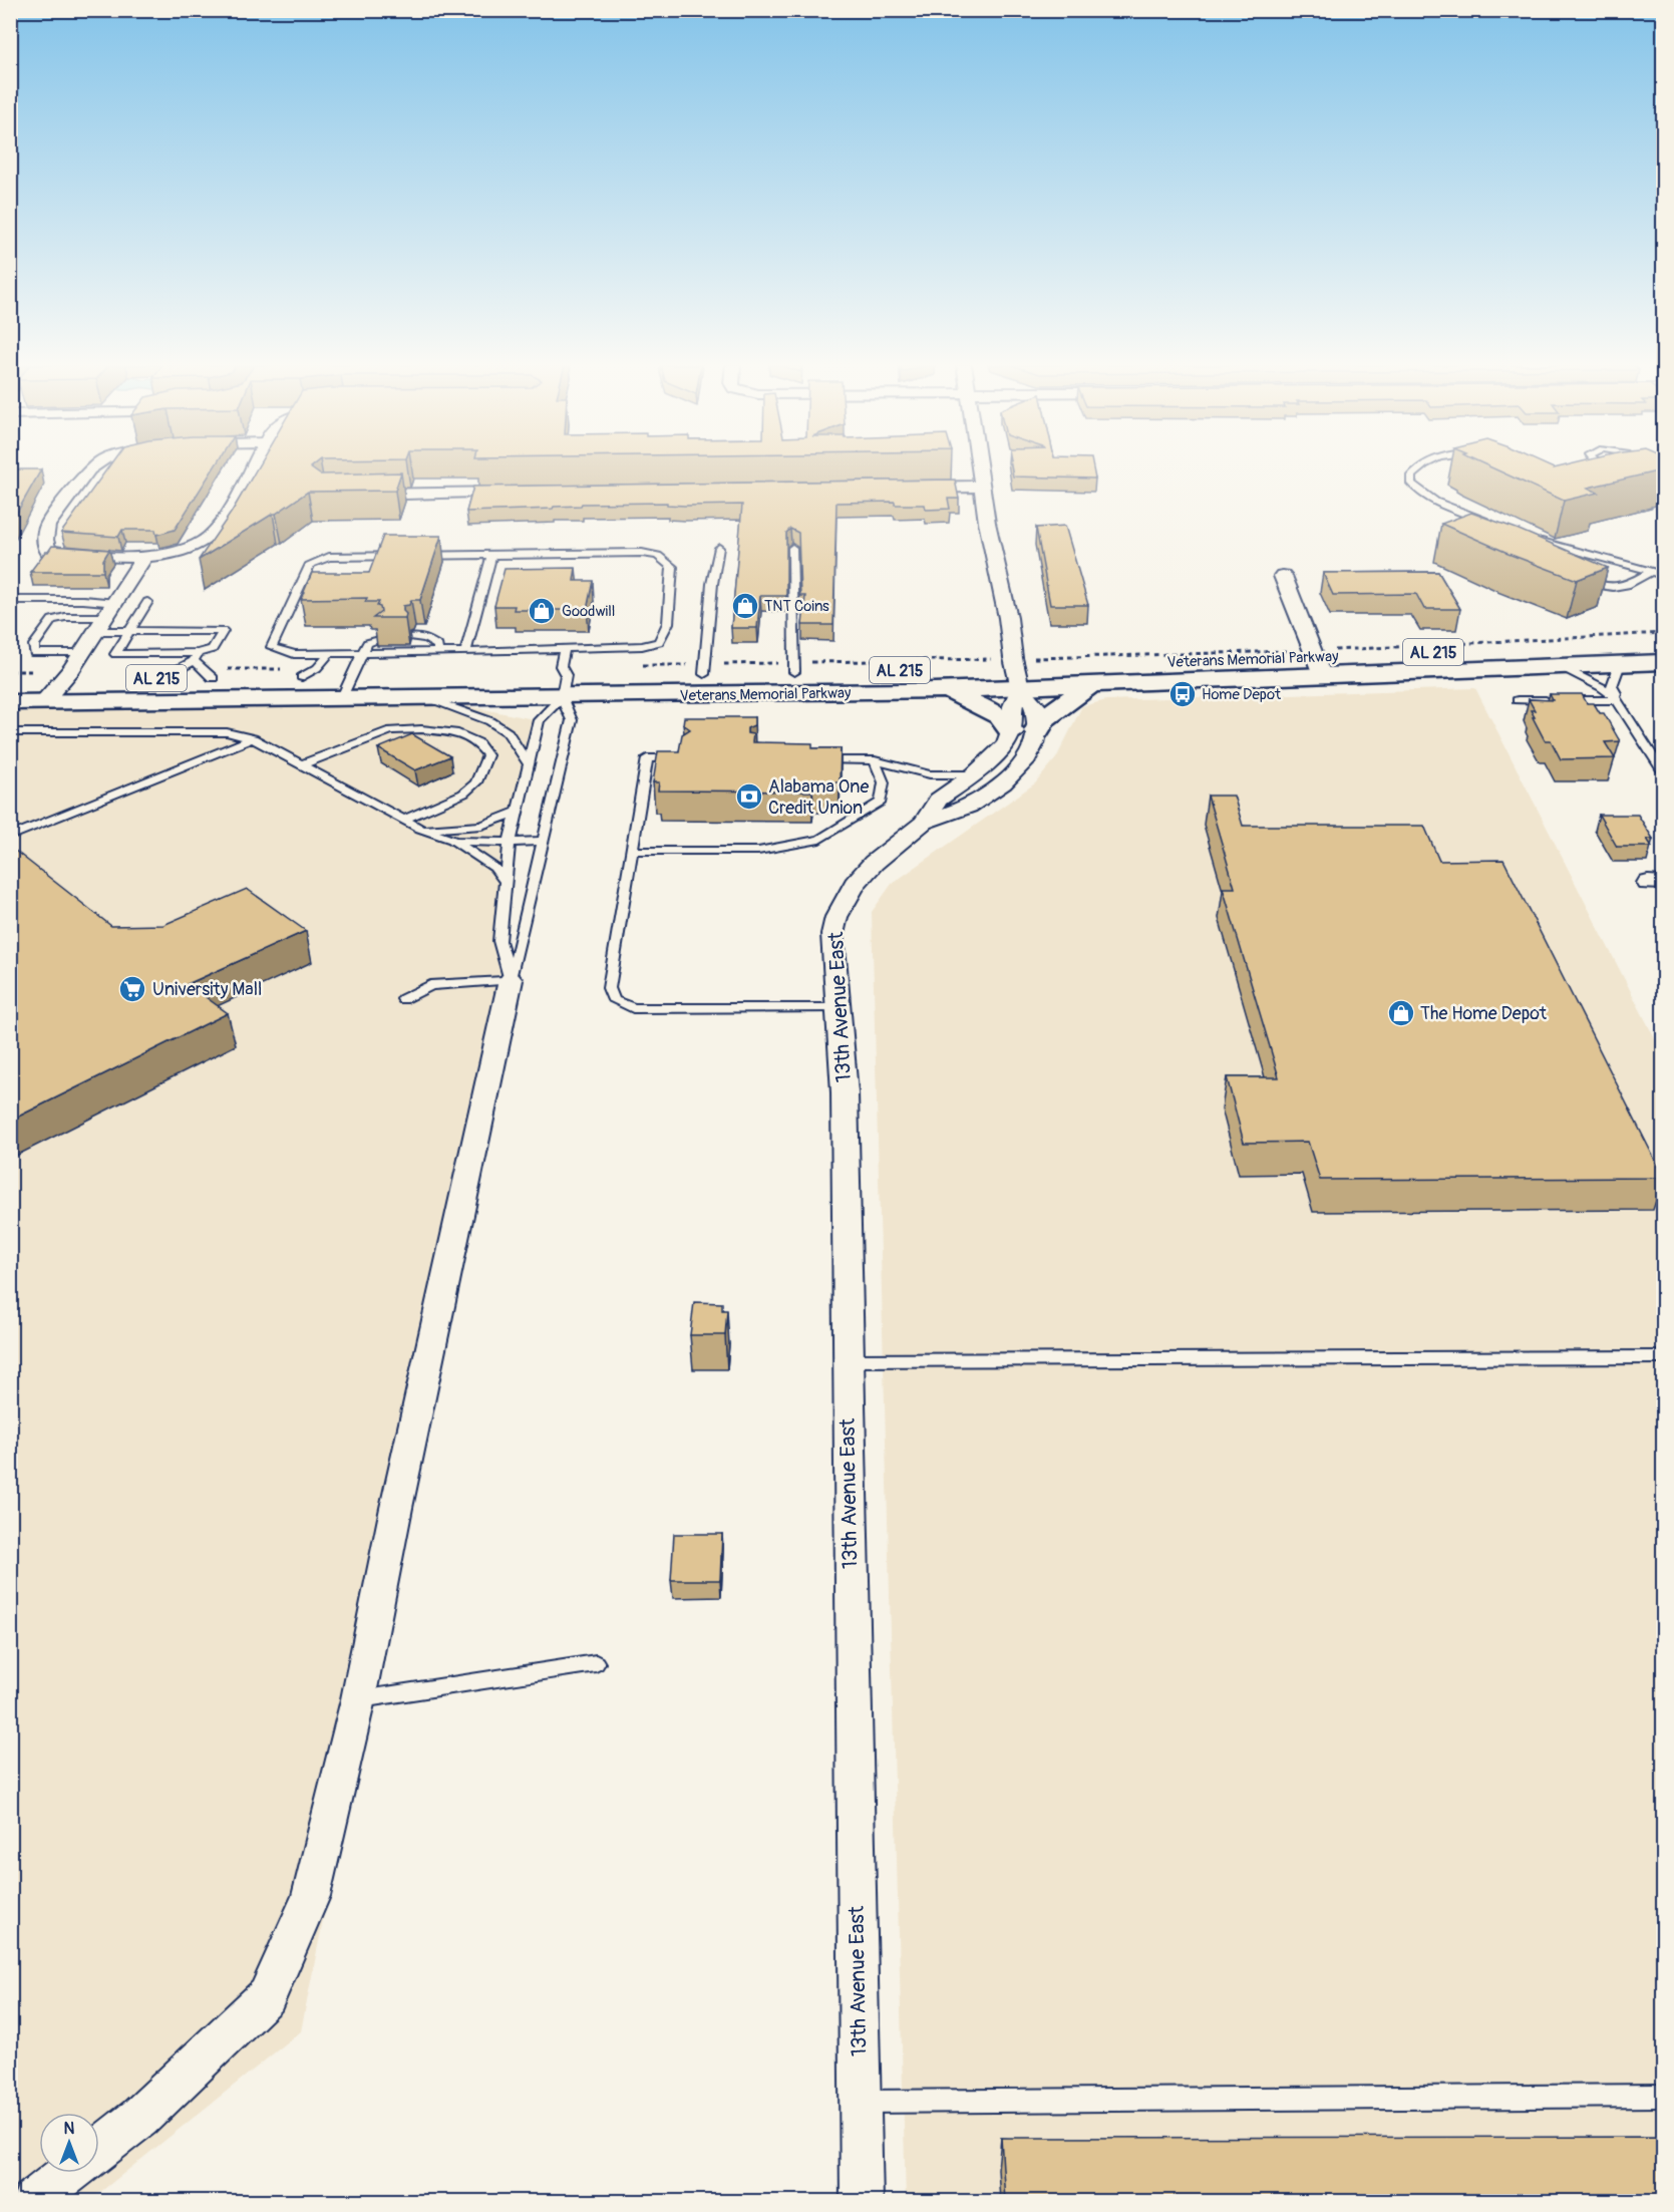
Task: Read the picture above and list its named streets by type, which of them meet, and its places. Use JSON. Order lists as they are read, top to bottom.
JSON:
{
  "streets": {
    "main road": ["AL 215", "Veterans Memorial Parkway"],
    "street": ["13th Avenue East"]
  },
  "crossings": [
    ["Veterans Memorial Parkway", "13th Avenue East"]
  ],
  "places": {
    "shop": ["TNT Coins", "Goodwill", "The Home Depot"],
    "bus stop": ["Home Depot"],
    "bank": ["Alabama One Credit Union"],
    "supermarket": ["University Mall"]
  },
  "north": "top"
}
